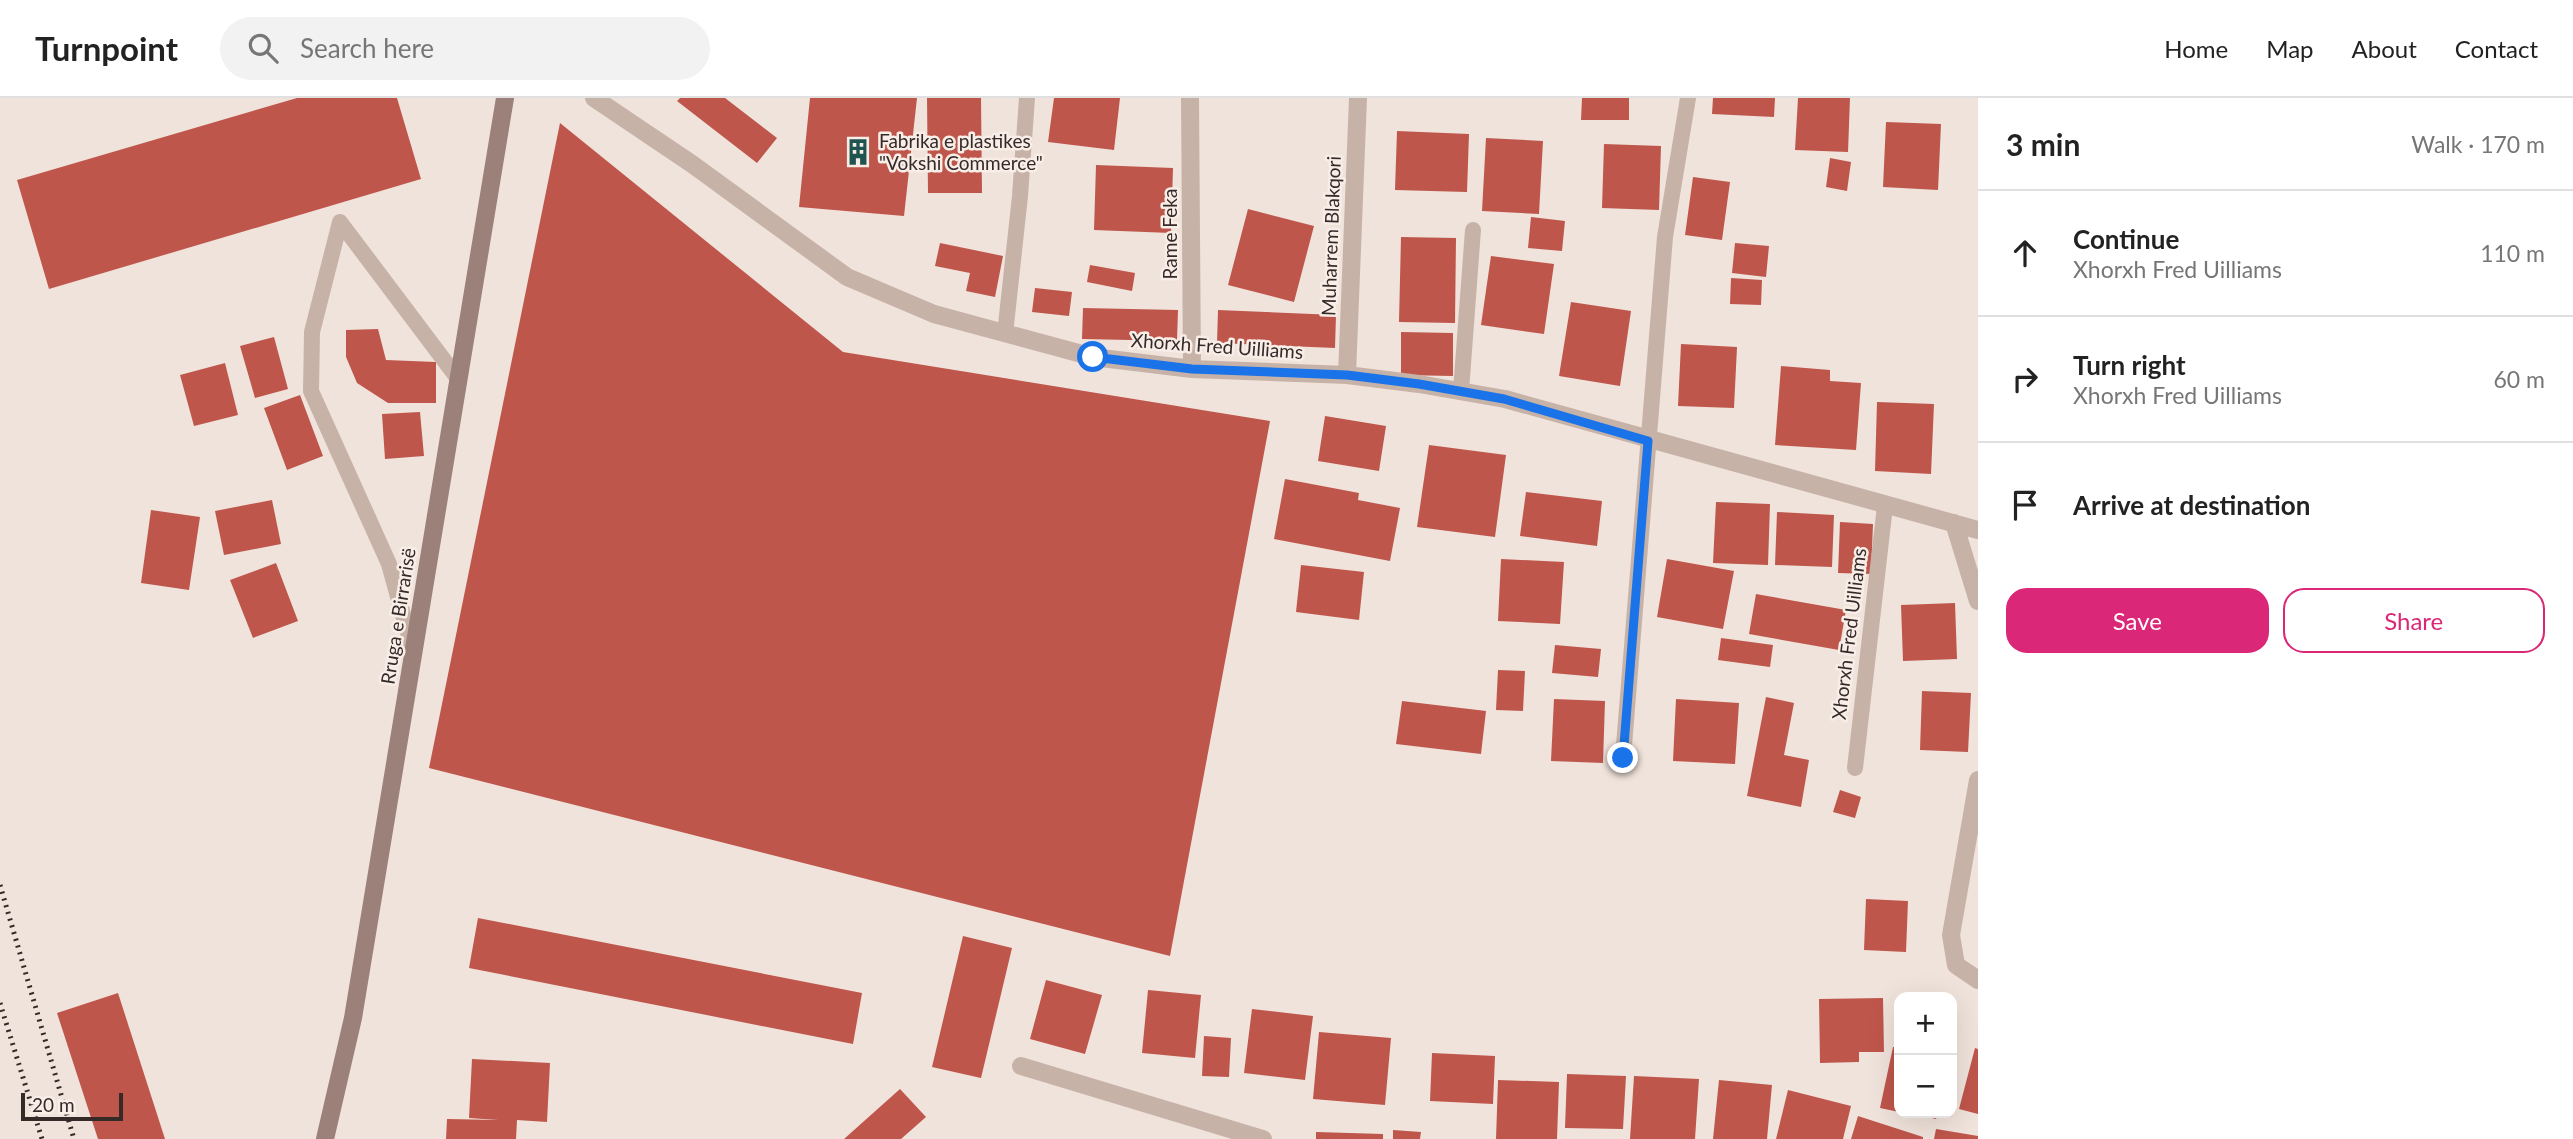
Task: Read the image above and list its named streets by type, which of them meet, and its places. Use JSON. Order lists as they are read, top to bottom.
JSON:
{
  "streets": {
    "street": [
      "Rame Feka",
      "Muharrem Blakqori",
      "Xhorxh Fred Uilliams",
      "Rruga e Birrarisë"
    ]
  },
  "crossings": [
    ["Rame Feka", "Xhorxh Fred Uilliams"],
    ["Muharrem Blakqori", "Xhorxh Fred Uilliams"]
  ],
  "places": {
    "building": ["Fabrika e plastikes \"Vokshi Commerce\""]
  },
  "scale_bar": "20 m",
  "page": {
    "header": "Turnpoint",
    "search": "Search here",
    "nav": [
      "Home",
      "Map",
      "About",
      "Contact"
    ],
    "heading": ["3 min", "Walk · 170 m"],
    "list": [
      ["Continue", "Xhorxh Fred Uilliams", "110 m"],
      ["Turn right", "Xhorxh Fred Uilliams", "60 m"],
      "Arrive at destination"
    ],
    "buttons": ["Save", "Share"],
    "map_buttons": ["+", "−"],
    "scale": "20 m"
  }
}
